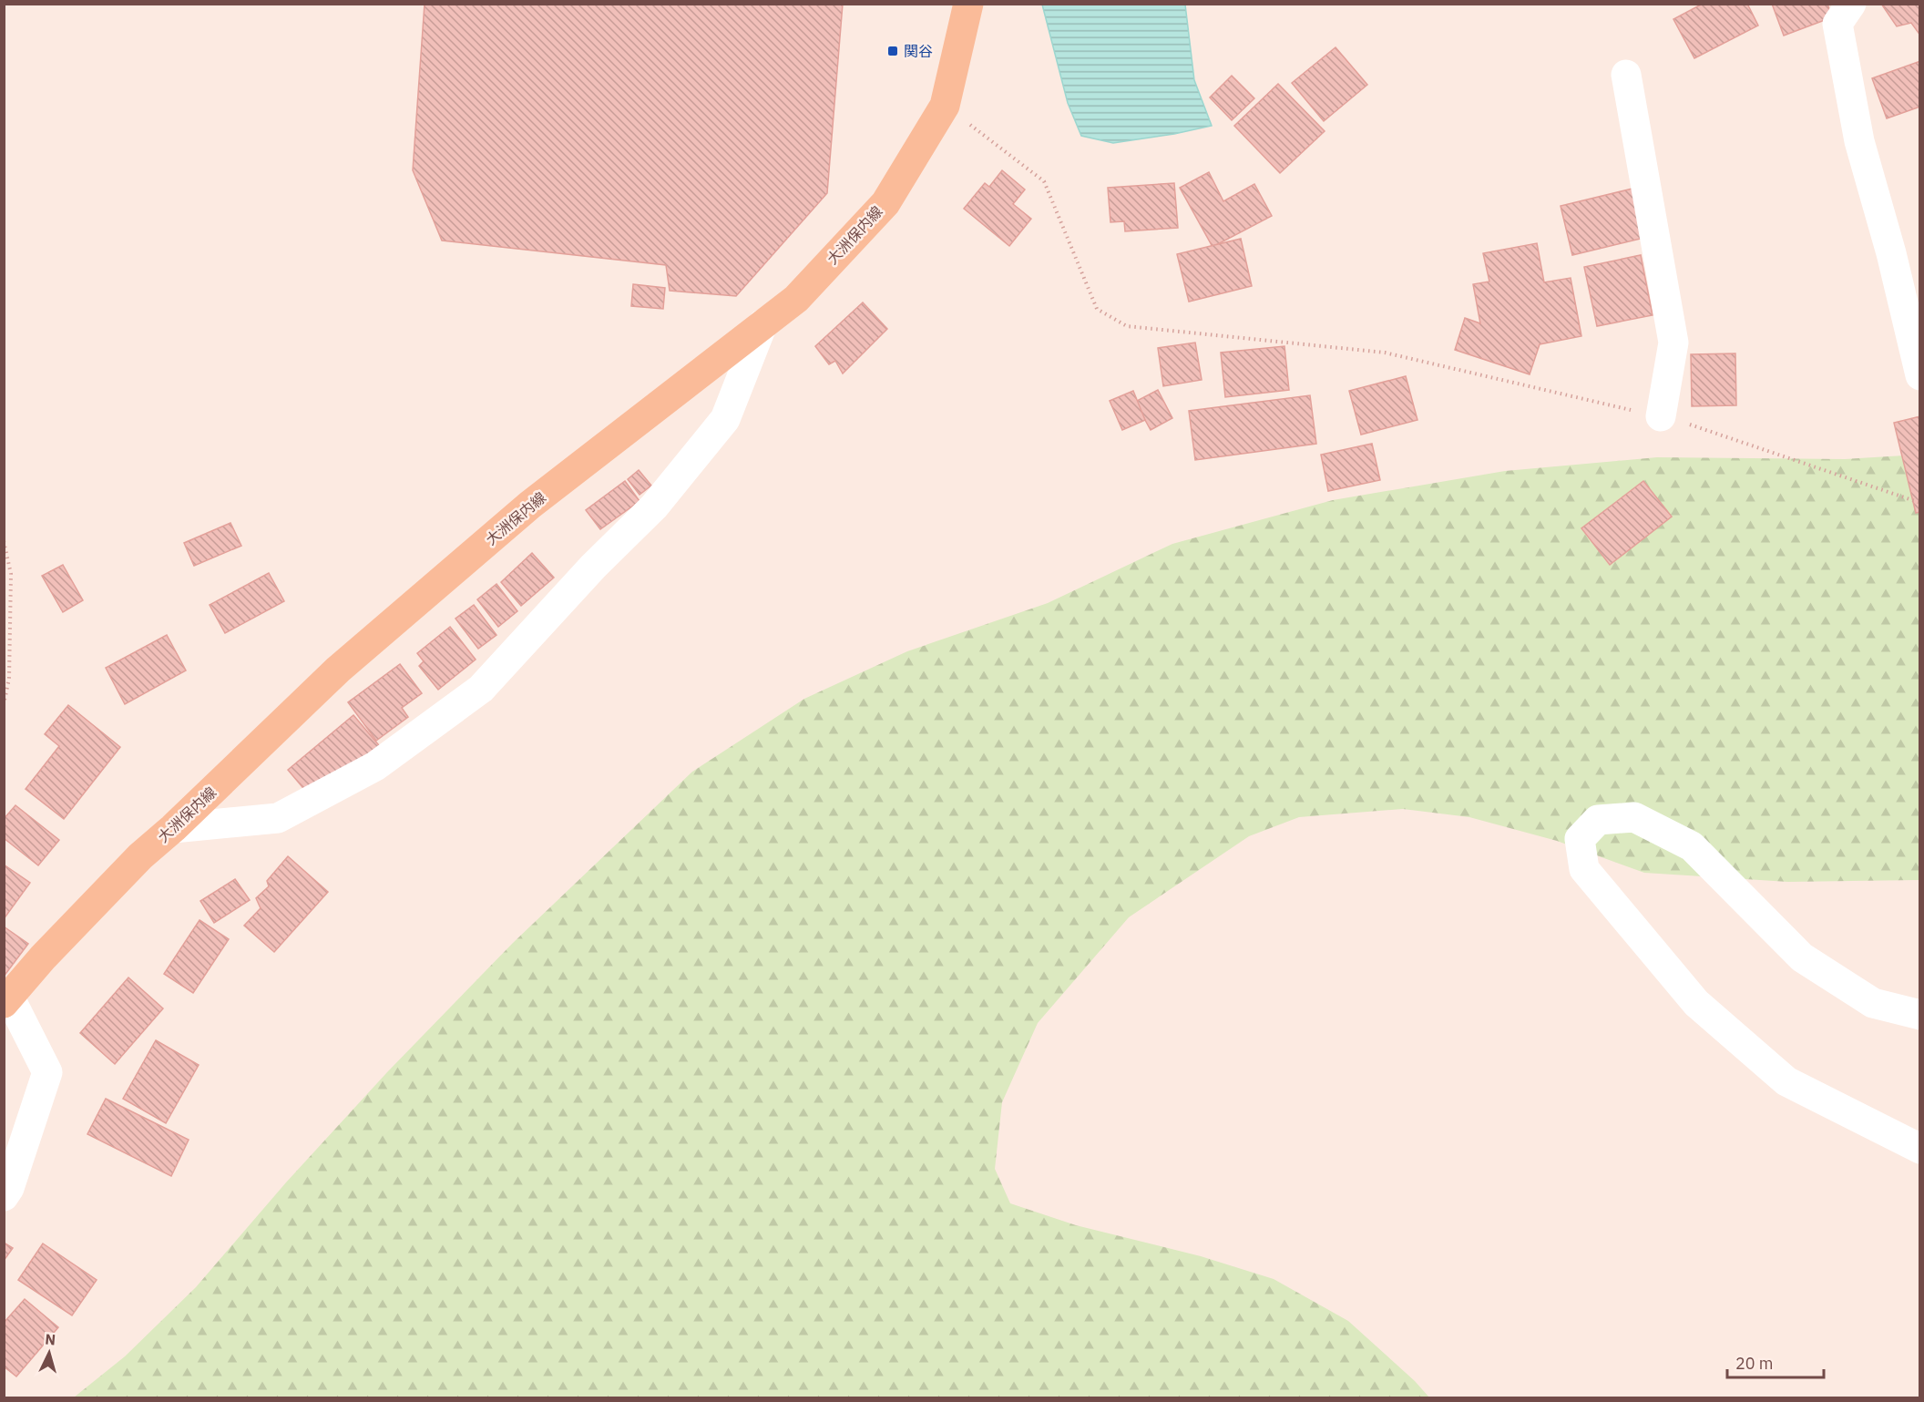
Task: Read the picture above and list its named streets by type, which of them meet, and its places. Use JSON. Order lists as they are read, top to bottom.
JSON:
{
  "streets": {
    "main road": ["大洲保内線"]
  },
  "places": {
    "transit": ["関谷"]
  },
  "scale_bar": "20 m",
  "north": "top"
}
